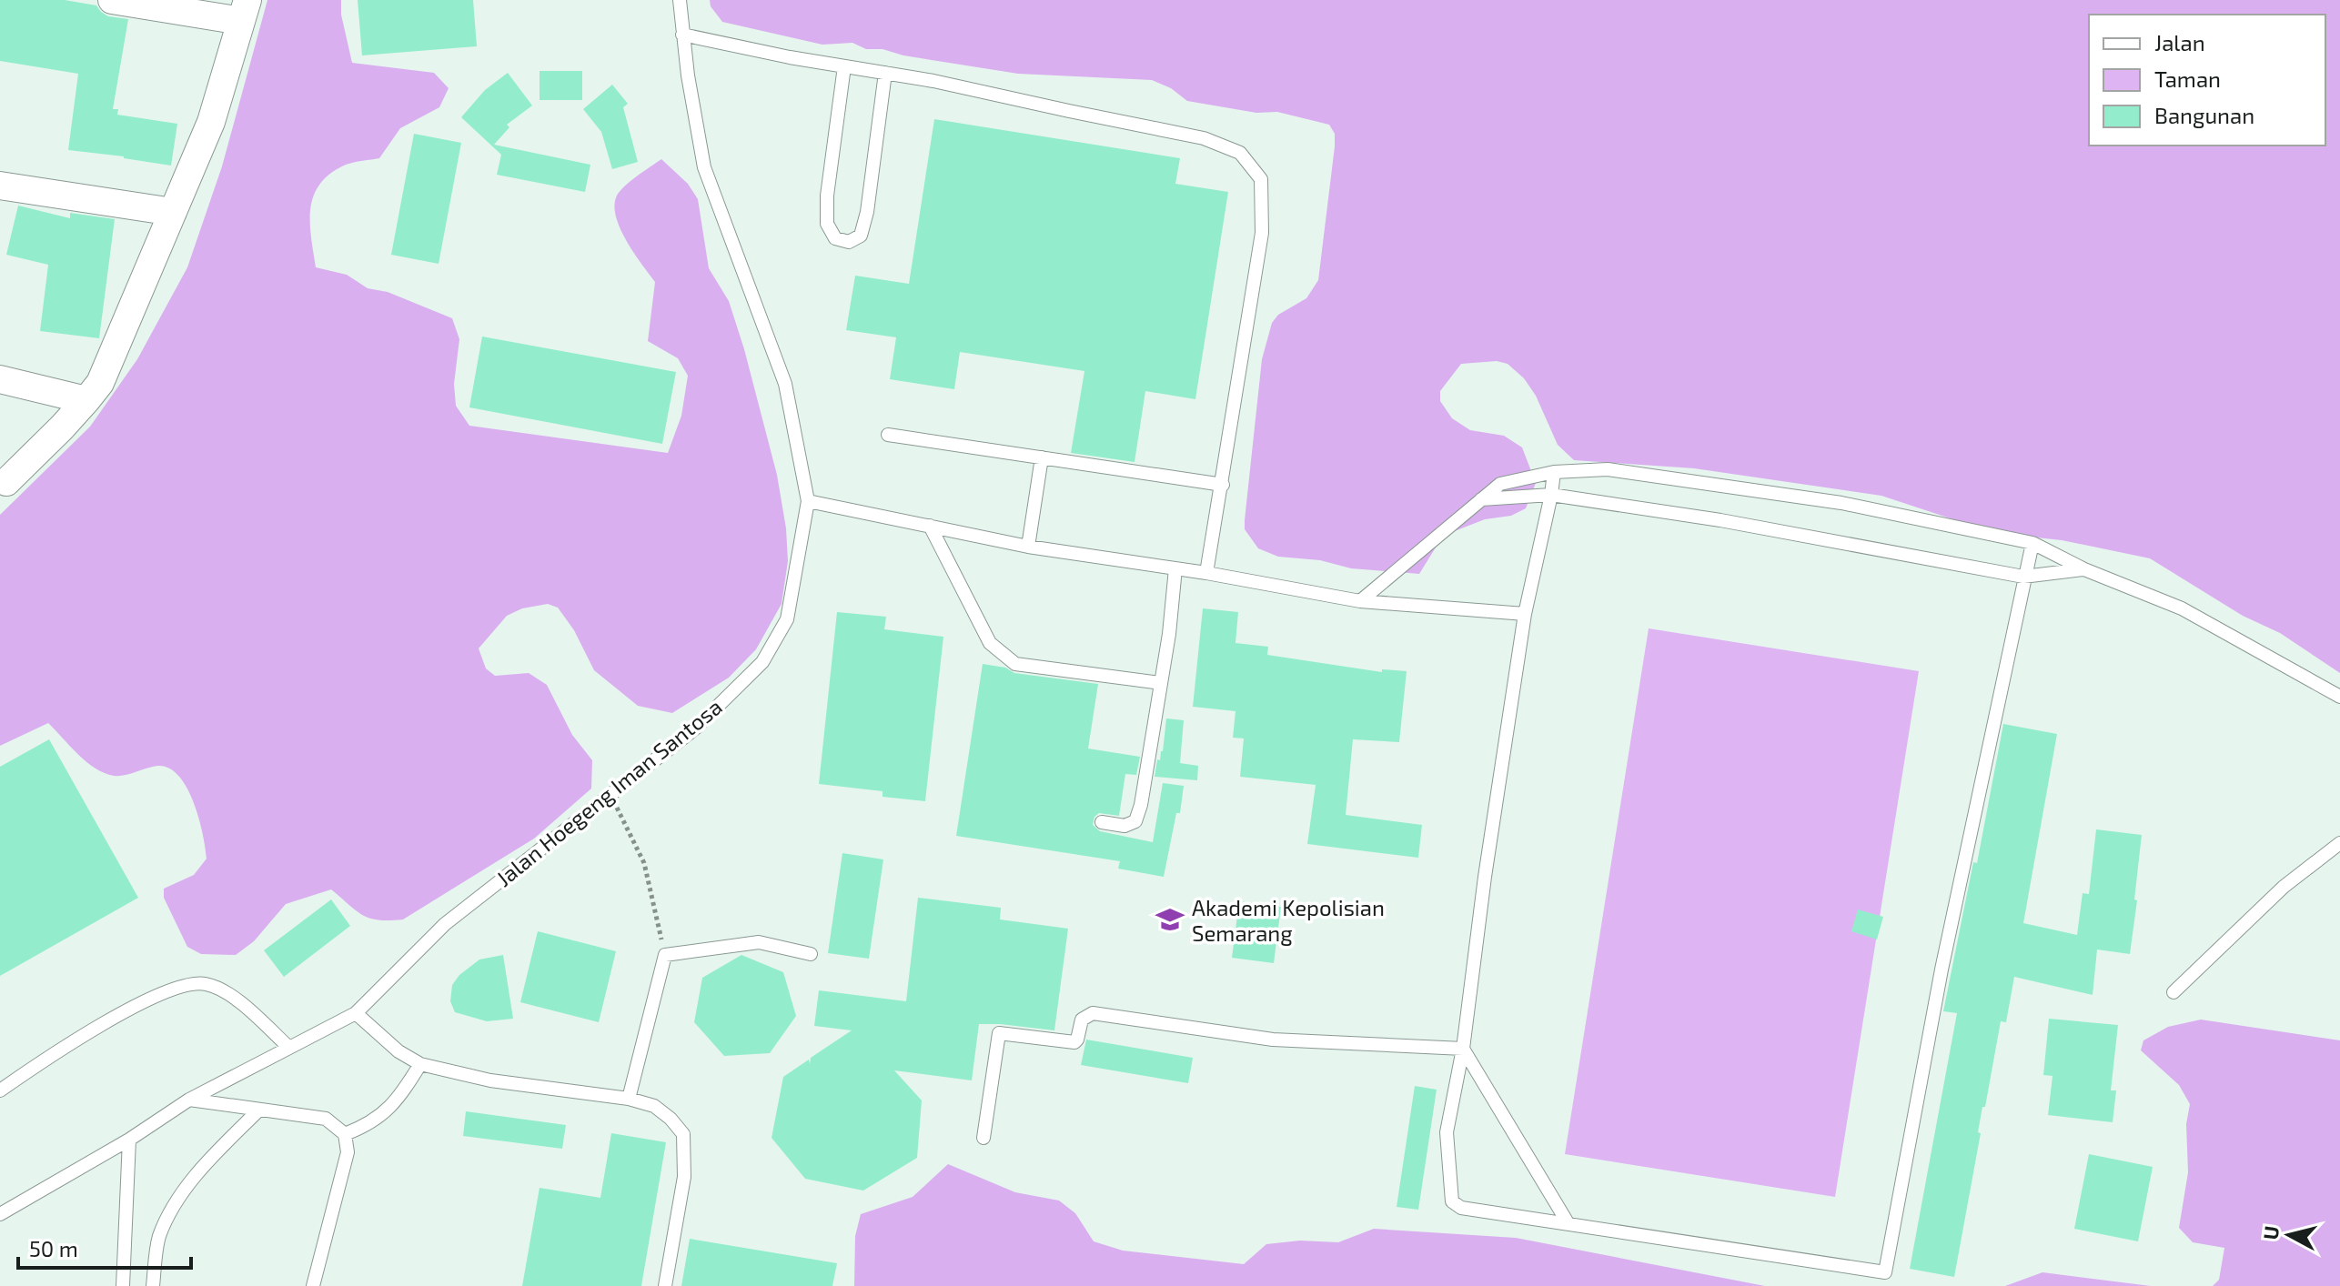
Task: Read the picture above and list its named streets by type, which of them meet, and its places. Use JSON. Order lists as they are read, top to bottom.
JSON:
{
  "streets": {
    "lane": ["Jalan Hoegeng Iman Santosa"]
  },
  "places": {
    "school or university": ["Akademi Kepolisian Semarang"]
  },
  "legend": ["Jalan", "Taman", "Bangunan"],
  "scale_bar": "50 m",
  "north": "left"
}
